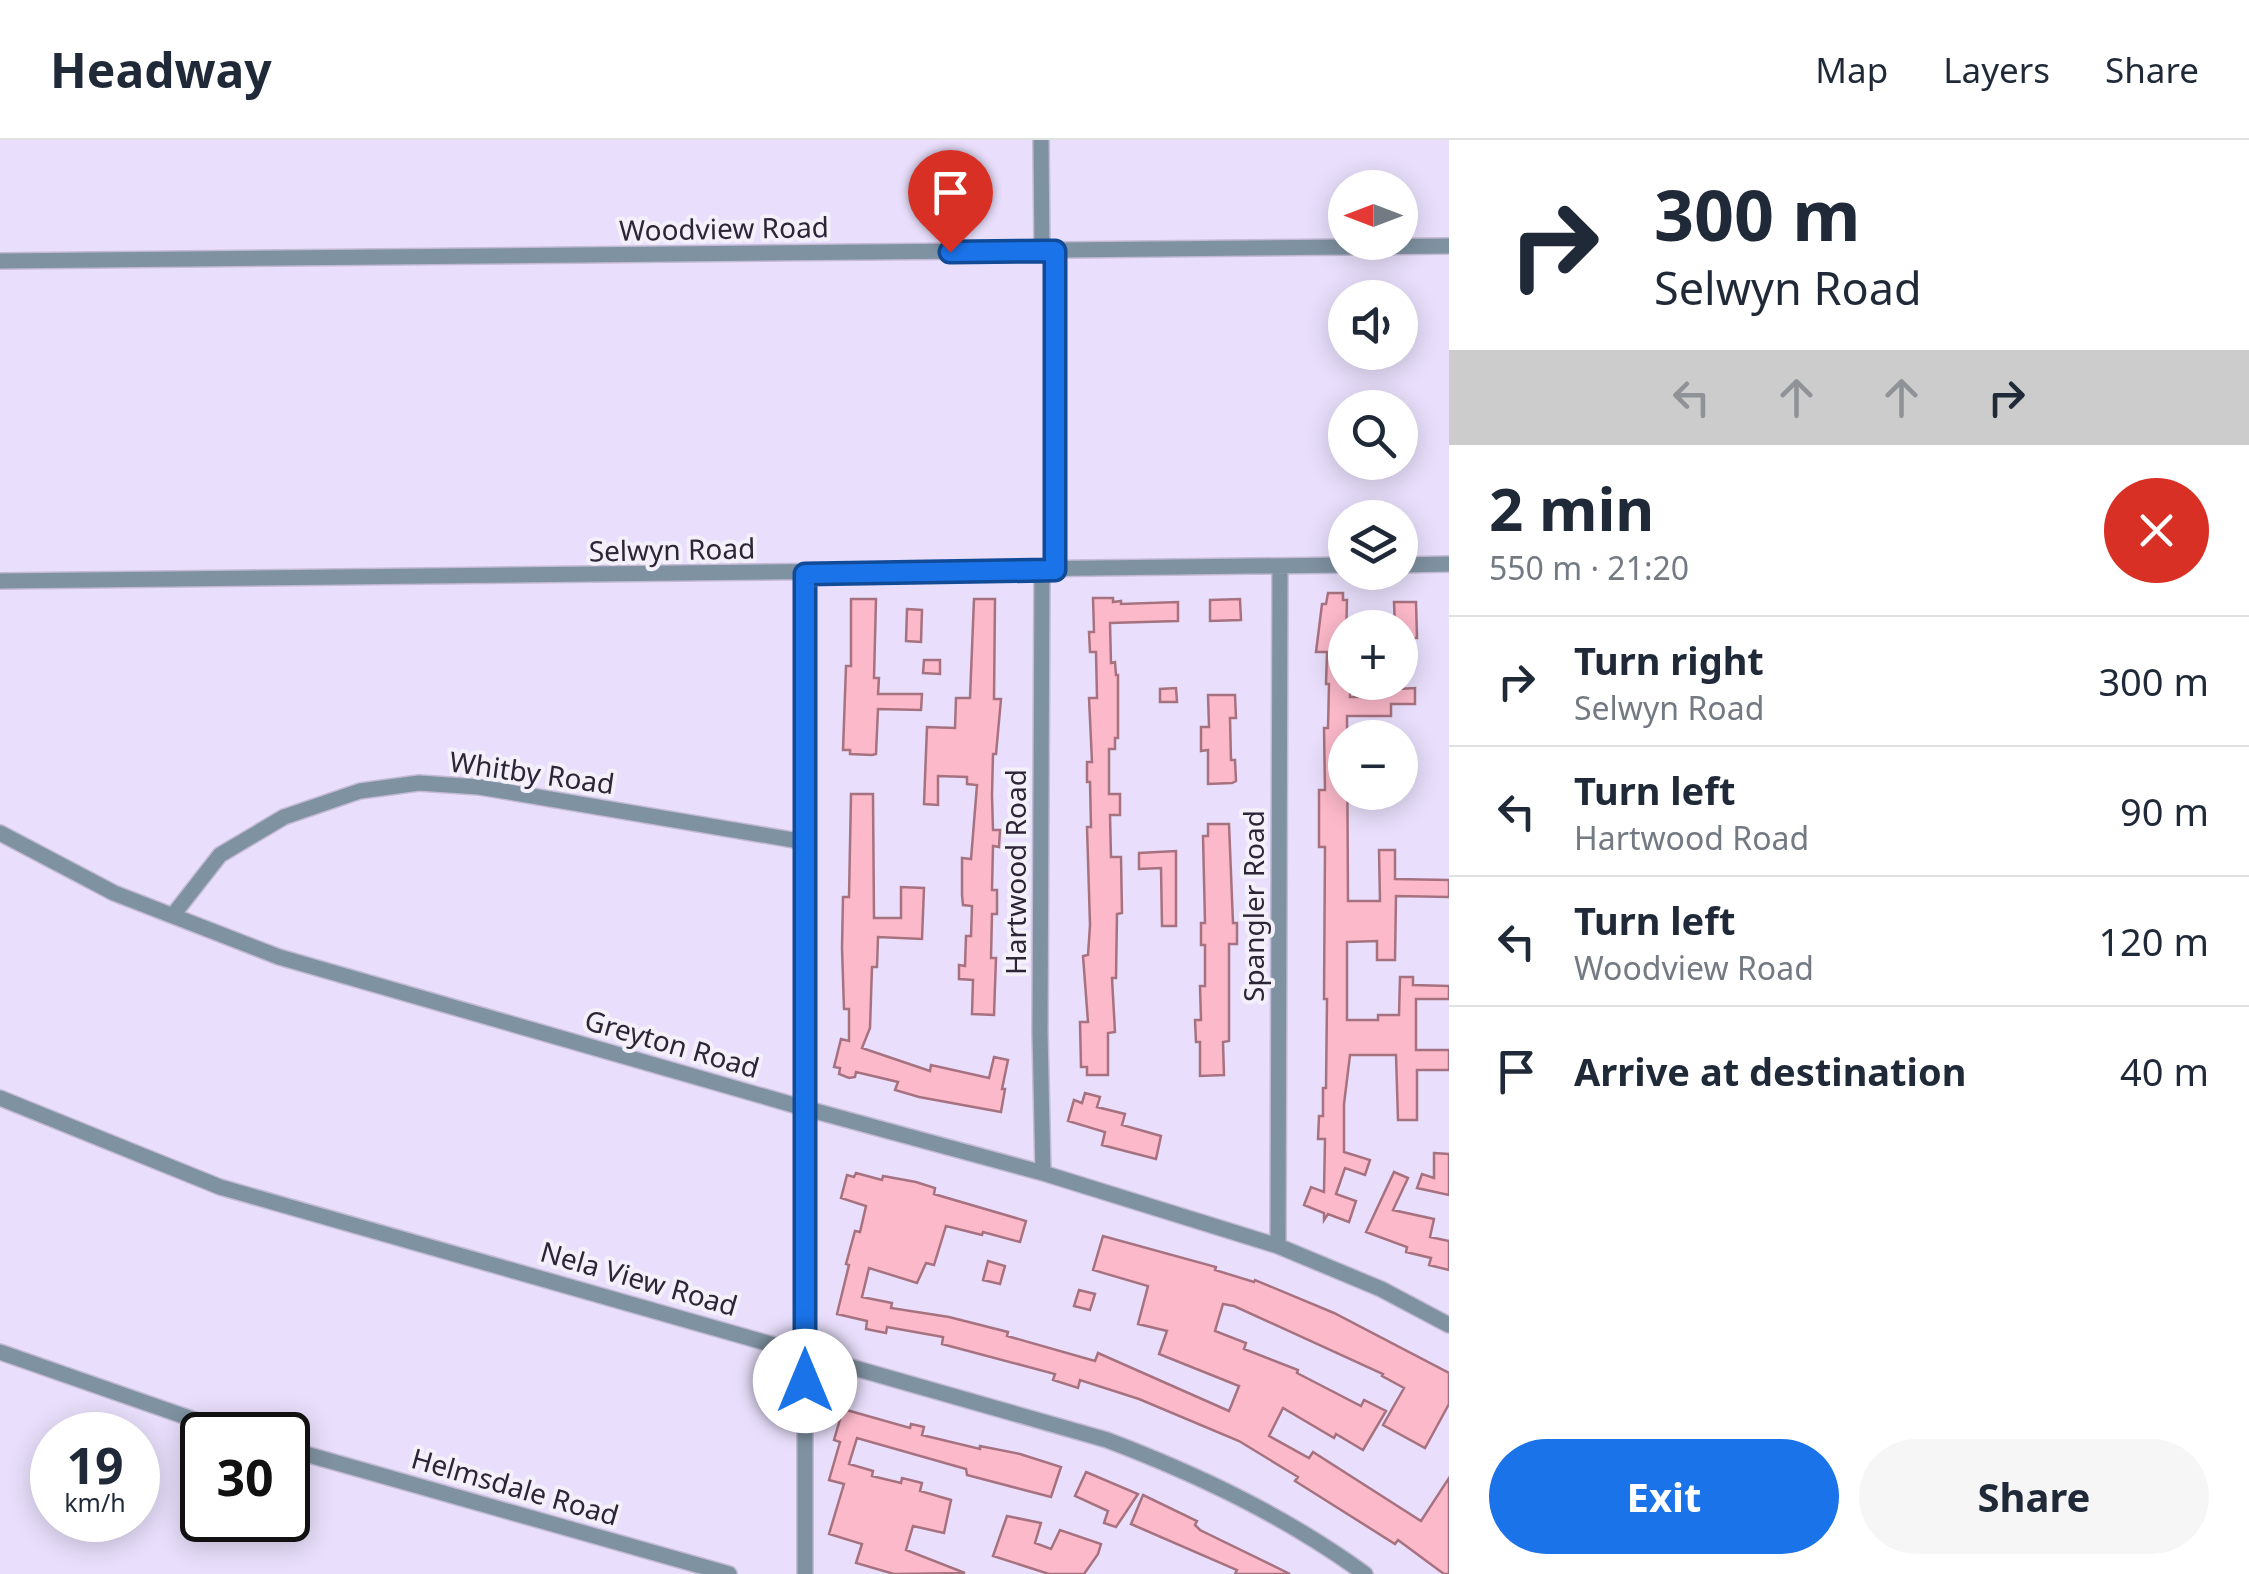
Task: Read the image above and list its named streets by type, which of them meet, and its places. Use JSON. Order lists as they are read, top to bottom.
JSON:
{
  "streets": {
    "street": [
      "Woodview Road",
      "Selwyn Road",
      "Whitby Road",
      "Hartwood Road",
      "Spangler Road",
      "Greyton Road",
      "Nela View Road",
      "Helmsdale Road"
    ]
  },
  "crossings": [
    ["Woodview Road", "Hartwood Road"],
    ["Selwyn Road", "Hartwood Road"],
    ["Selwyn Road", "Spangler Road"],
    ["Whitby Road", "Greyton Road"],
    ["Hartwood Road", "Greyton Road"],
    ["Spangler Road", "Greyton Road"]
  ],
  "north": "left",
  "page": {
    "header": "Headway",
    "nav": ["Map", "Layers", "Share"],
    "turn": ["300 m", "Selwyn Road"],
    "map_buttons": ["+", "−"],
    "heading": ["2 min", "550 m · 21:20"],
    "list": [
      {
        "name": "Turn right",
        "note": "Selwyn Road",
        "value": "300 m"
      },
      {
        "name": "Turn left",
        "note": "Hartwood Road",
        "value": "90 m"
      },
      {
        "name": "Turn left",
        "note": "Woodview Road",
        "value": "120 m"
      },
      {
        "name": "Arrive at destination",
        "value": "40 m"
      }
    ],
    "speed": "19 km/h",
    "limit": "30",
    "buttons": ["Exit", "Share"]
  }
}
